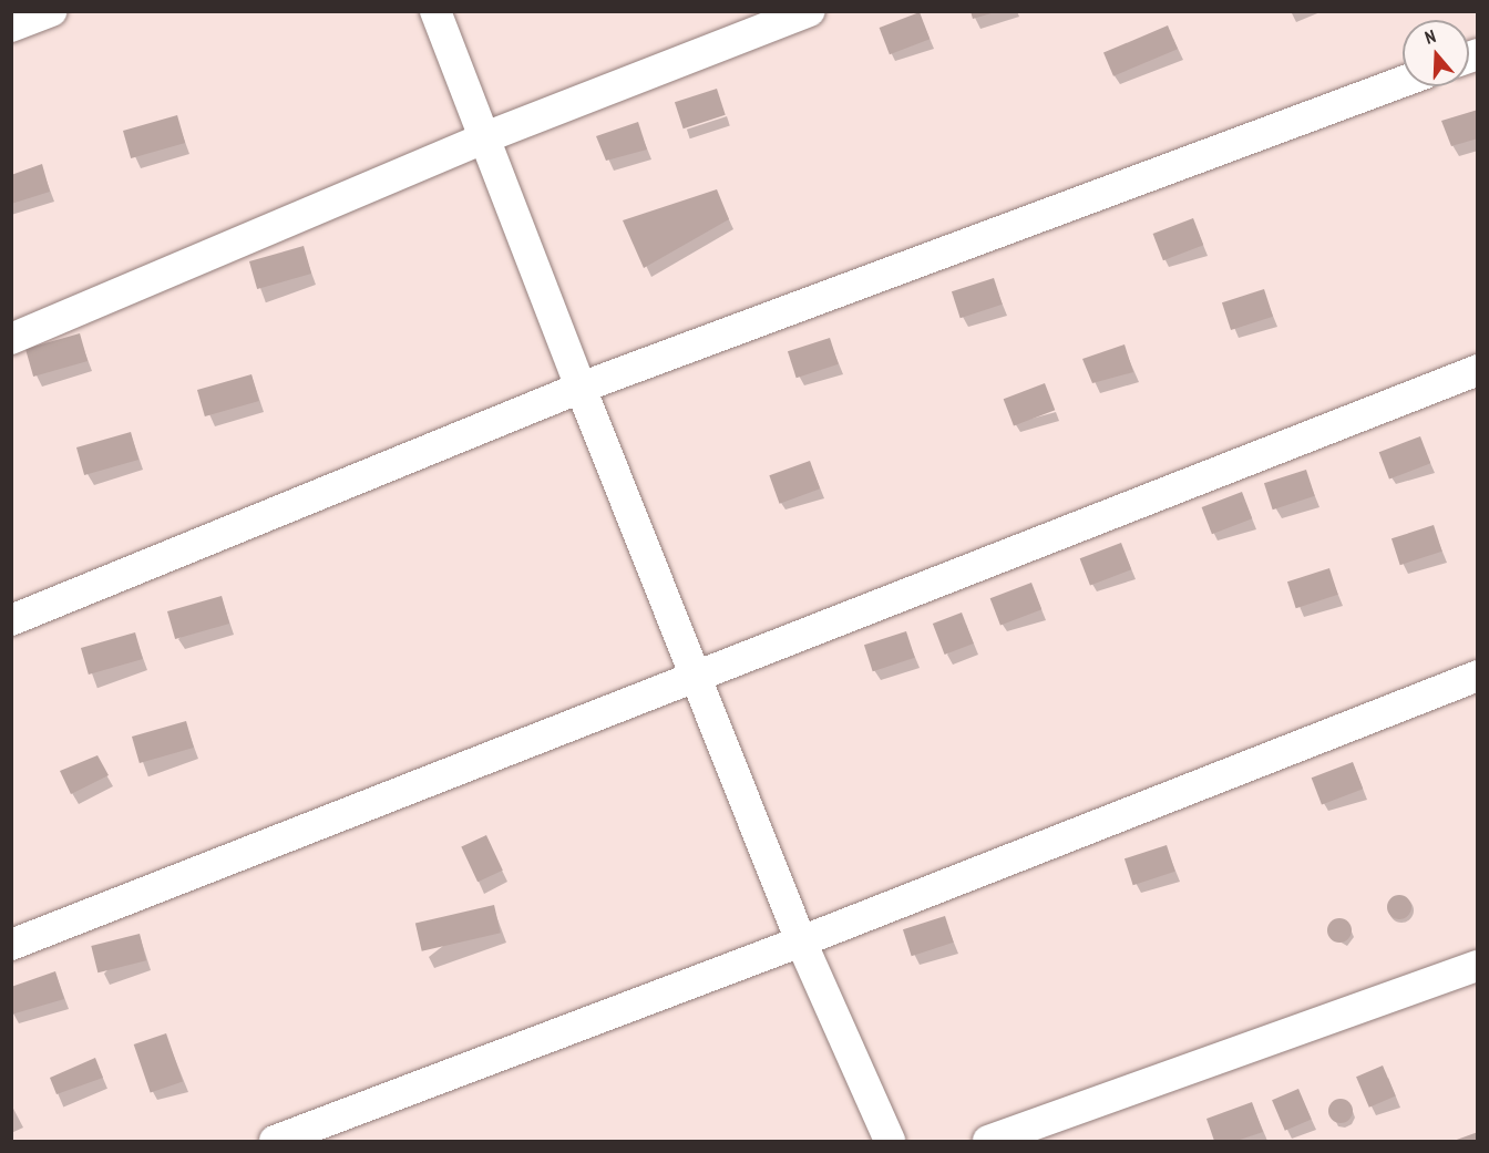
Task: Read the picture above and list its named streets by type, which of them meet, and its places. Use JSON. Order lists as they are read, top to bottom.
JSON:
{
  "north": "top"
}
